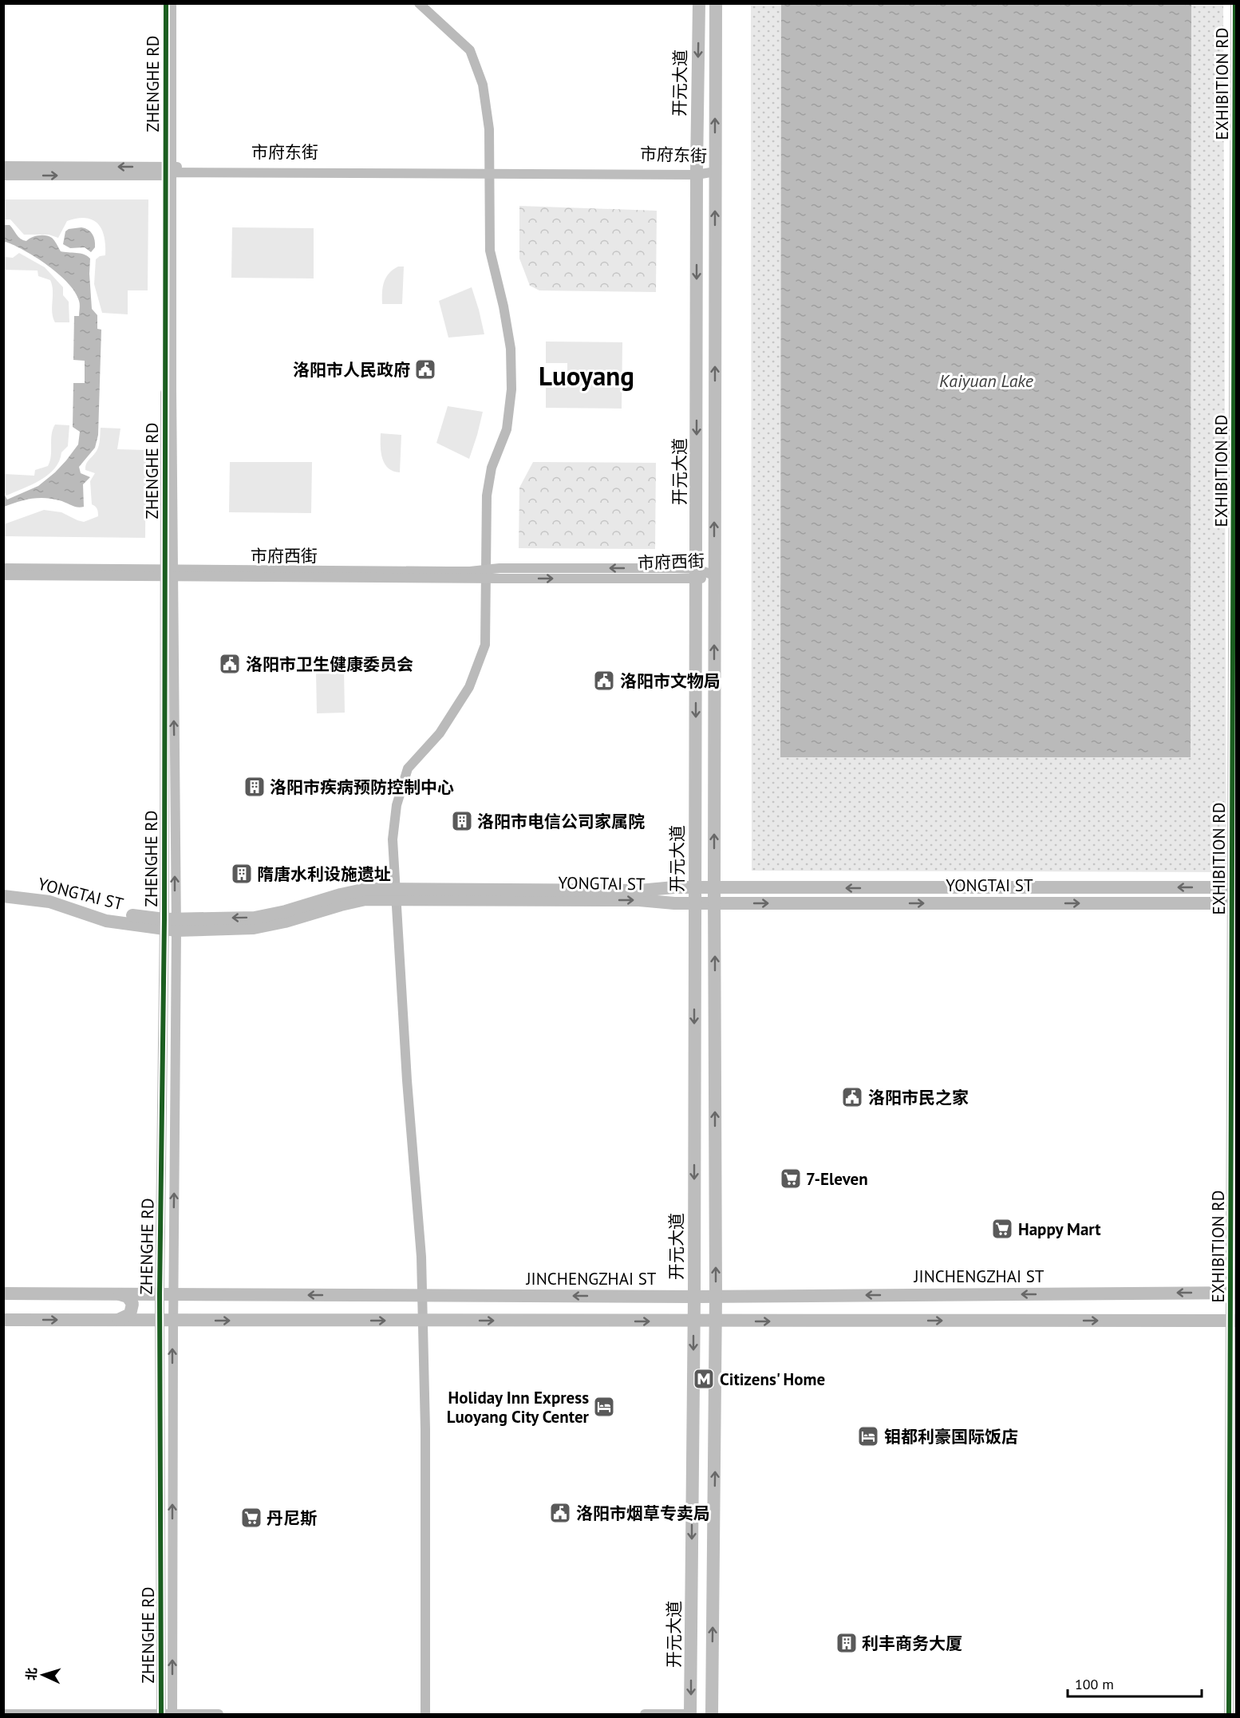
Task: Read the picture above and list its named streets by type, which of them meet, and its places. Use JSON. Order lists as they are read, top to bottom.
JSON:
{
  "streets": {
    "main road": ["开元大道", "YONGTAI ST", "JINCHENGZHAI ST"],
    "street": [
      "ZHENGHE RD",
      "EXHIBITION RD",
      "市府东街",
      "市府西街"
    ]
  },
  "crossings": [
    ["开元大道", "市府东街"],
    ["开元大道", "市府西街"],
    ["开元大道", "YONGTAI ST"],
    ["开元大道", "JINCHENGZHAI ST"],
    ["ZHENGHE RD", "市府东街"],
    ["ZHENGHE RD", "市府西街"],
    ["ZHENGHE RD", "YONGTAI ST"],
    ["ZHENGHE RD", "JINCHENGZHAI ST"],
    ["EXHIBITION RD", "YONGTAI ST"],
    ["EXHIBITION RD", "JINCHENGZHAI ST"]
  ],
  "districts": ["Luoyang"],
  "water": ["Kaiyuan Lake"],
  "places": {
    "public building": [
      "洛阳市人民政府",
      "洛阳市卫生健康委员会",
      "洛阳市文物局",
      "洛阳市民之家",
      "洛阳市烟草专卖局"
    ],
    "building": [
      "洛阳市疾病预防控制中心",
      "洛阳市电信公司家属院",
      "隋唐水利设施遗址",
      "利丰商务大厦"
    ],
    "supermarket": ["7-Eleven", "Happy Mart", "丹尼斯"],
    "metro station": ["Citizens' Home"],
    "hotel": ["Holiday Inn Express Luoyang City Center", "钼都利豪国际饭店"]
  },
  "scale_bar": "100 m",
  "north": "left"
}
